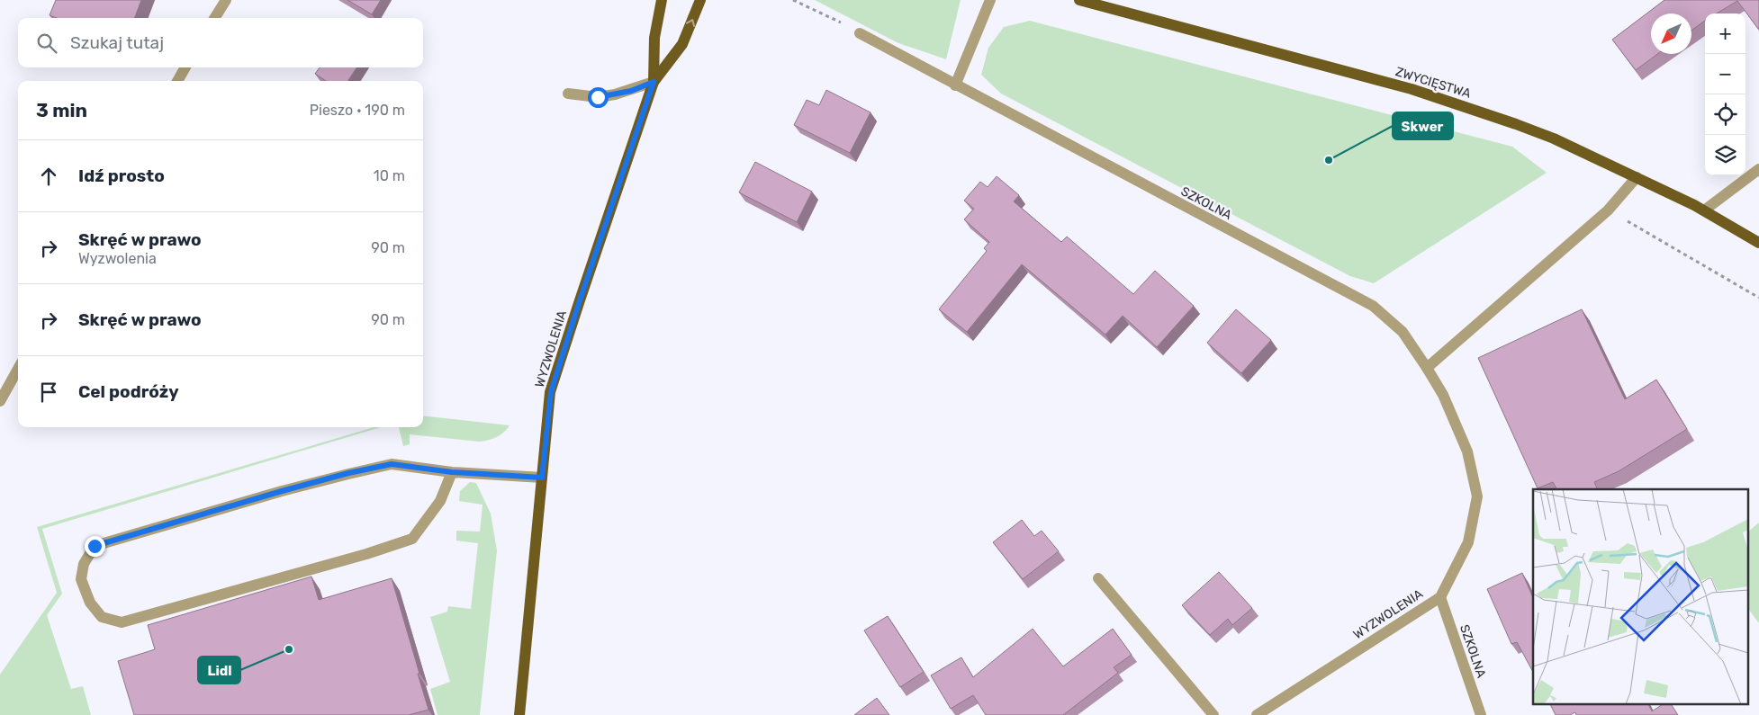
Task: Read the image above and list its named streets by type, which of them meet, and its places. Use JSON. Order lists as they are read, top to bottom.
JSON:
{
  "streets": {
    "main road": ["ZWYCIĘSTWA", "WYZWOLENIA"],
    "street": ["SZKOLNA"]
  },
  "crossings": [
    ["SZKOLNA", "WYZWOLENIA"]
  ],
  "places": ["Skwer", "Lidl"],
  "north": "bottom left",
  "page": {
    "map_buttons": ["+", "−"],
    "search": "Szukaj tutaj",
    "heading": ["3 min", "Pieszo · 190 m"],
    "list": [
      ["Idź prosto", "10 m"],
      ["Skręć w prawo", "Wyzwolenia", "90 m"],
      ["Skręć w prawo", "90 m"],
      "Cel podróży"
    ]
  }
}
